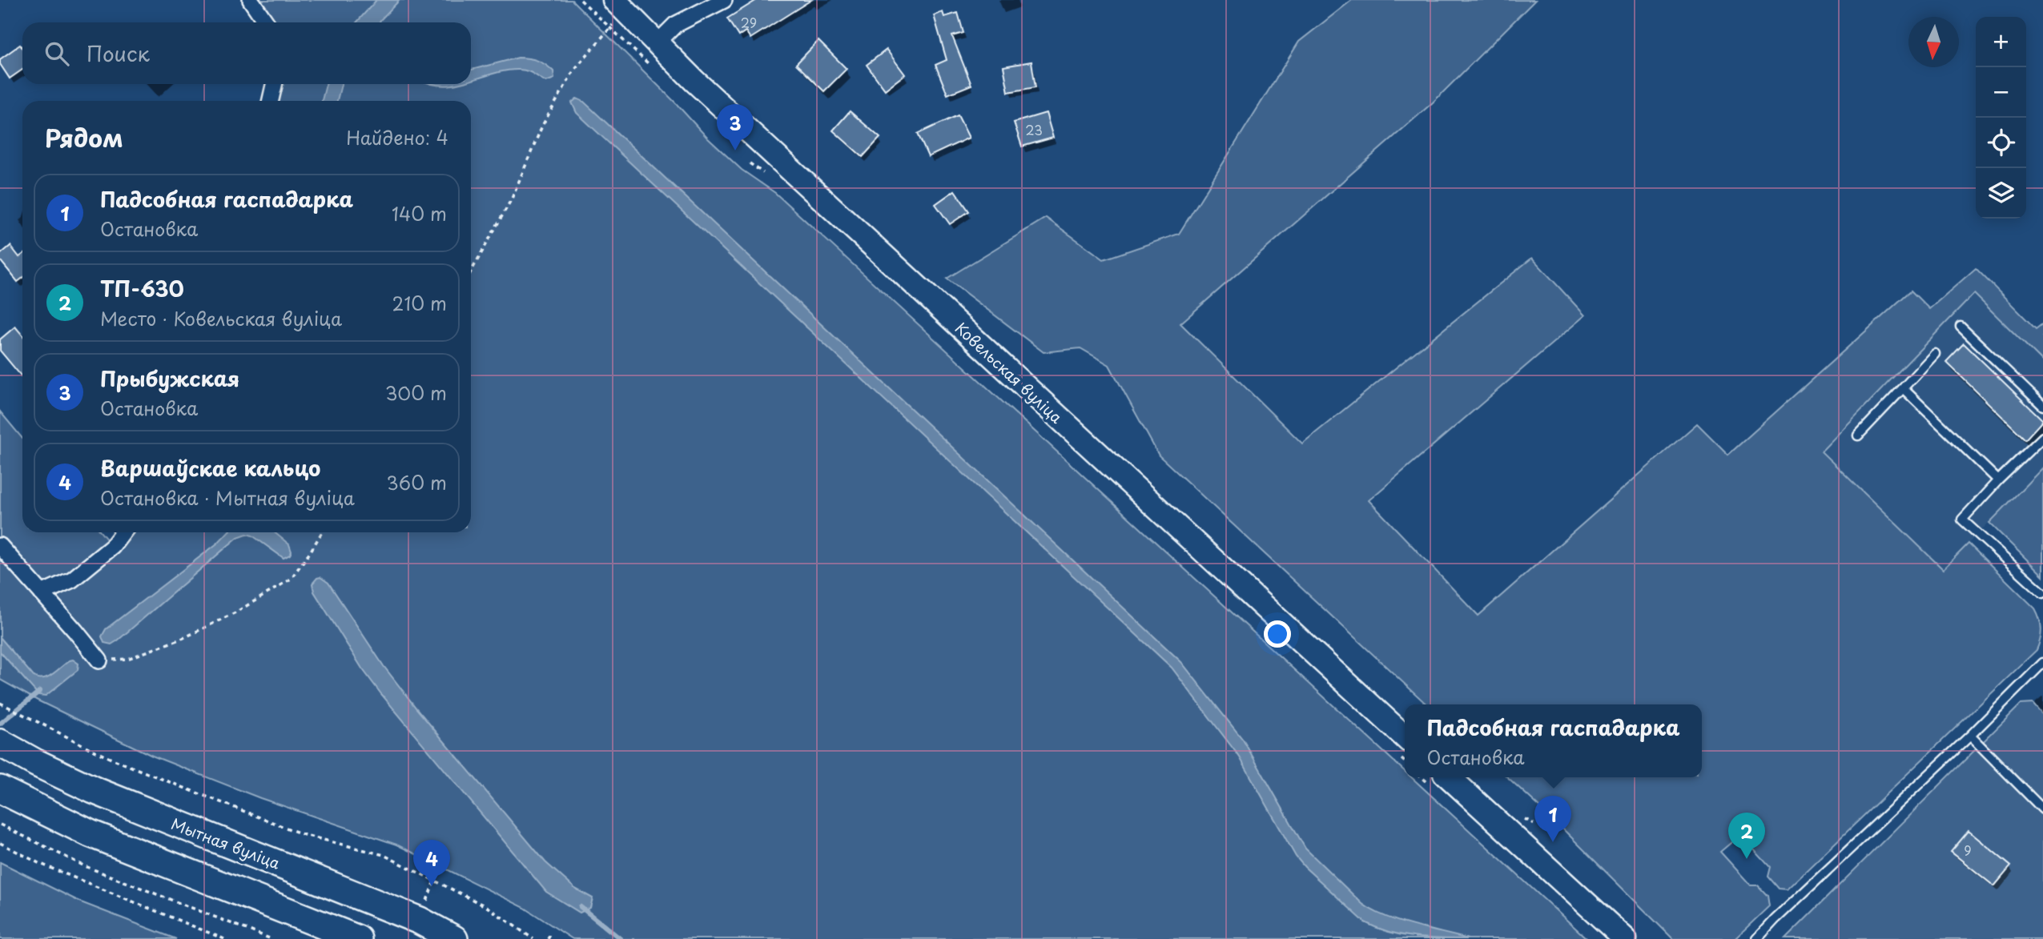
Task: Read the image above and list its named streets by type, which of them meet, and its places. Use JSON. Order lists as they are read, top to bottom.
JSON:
{
  "streets": {
    "highway": ["Мытная вуліца"],
    "main road": ["Ковельская вуліца"]
  },
  "house_numbers": ["29", "23", "9"],
  "north": "bottom",
  "page": {
    "map_buttons": ["+", "−"],
    "search": "Поиск",
    "heading": ["Рядом", "Найдено: 4"],
    "pins": [
      "3",
      "1",
      "2",
      "4"
    ],
    "list": [
      {
        "mark": "1",
        "name": "Падсобная гаспадарка",
        "note": "Остановка",
        "value": "140 m"
      },
      {
        "mark": "2",
        "name": "ТП-630",
        "note": "Место · Ковельская вуліца",
        "value": "210 m"
      },
      {
        "mark": "3",
        "name": "Прыбужская",
        "note": "Остановка",
        "value": "300 m"
      },
      {
        "mark": "4",
        "name": "Варшаўскае кальцо",
        "note": "Остановка · Мытная вуліца",
        "value": "360 m"
      }
    ],
    "popup": ["Падсобная гаспадарка", "Остановка"]
  }
}
